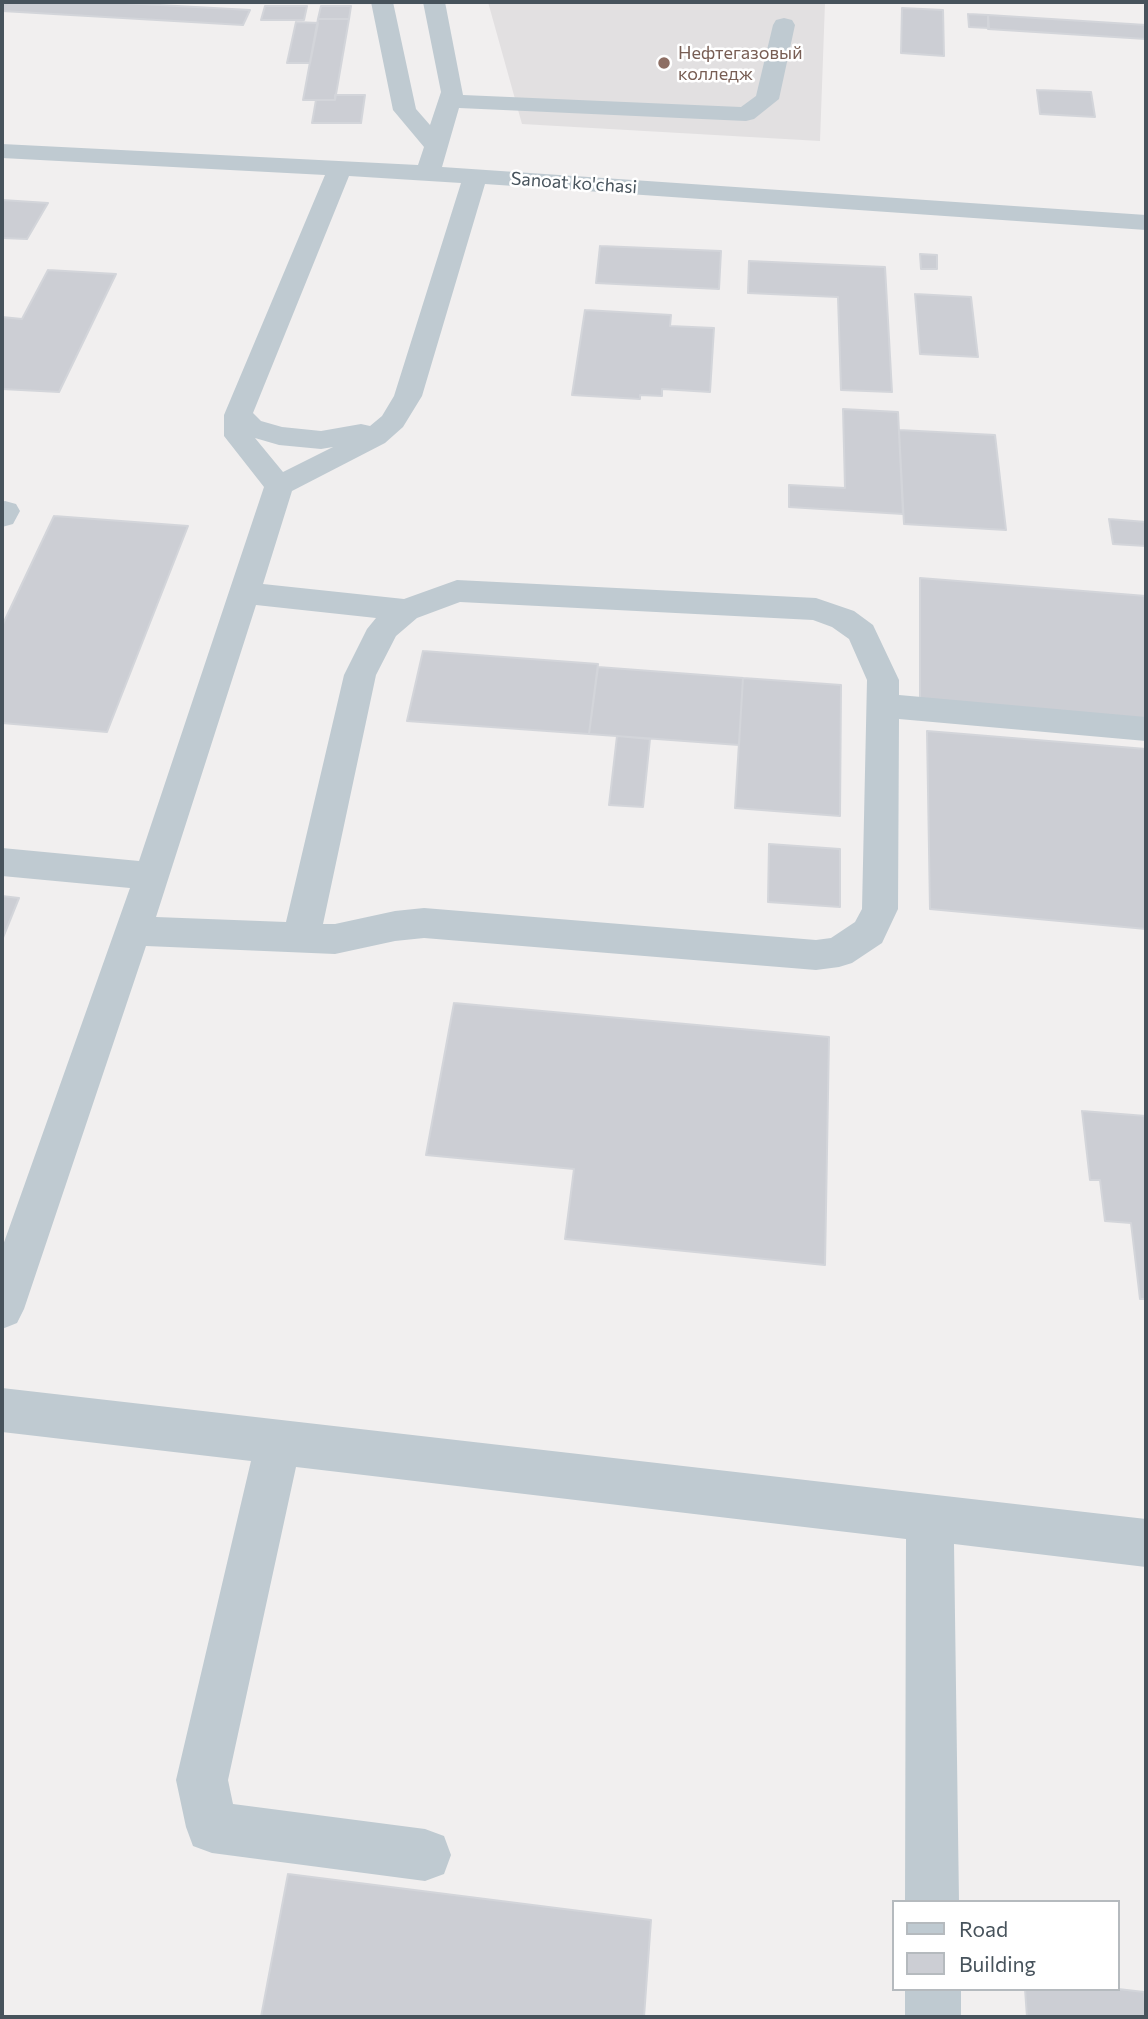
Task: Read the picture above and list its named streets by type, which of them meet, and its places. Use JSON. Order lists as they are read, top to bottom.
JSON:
{
  "streets": {
    "street": ["Sanoat ko'chasi"]
  },
  "places": ["Нефтегазовый колледж"],
  "legend": ["Road", "Building"]
}
